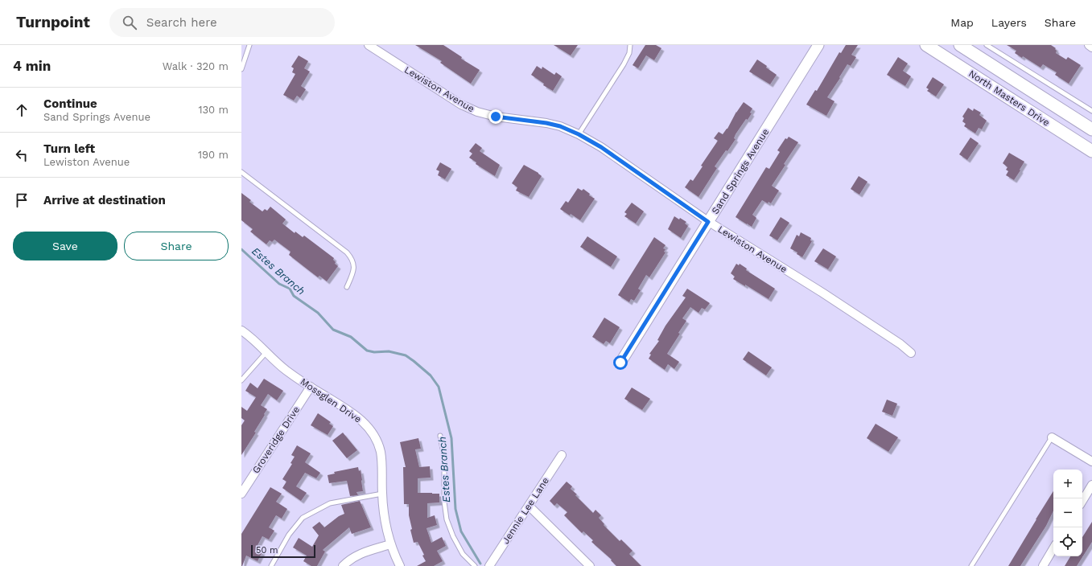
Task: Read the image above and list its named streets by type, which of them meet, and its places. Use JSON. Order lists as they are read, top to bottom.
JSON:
{
  "streets": {
    "main road": ["North Masters Drive"],
    "street": [
      "Lewiston Avenue",
      "Sand Springs Avenue",
      "Mossglen Drive",
      "Groveridge Drive",
      "Jennie Lee Lane"
    ]
  },
  "crossings": [
    ["Lewiston Avenue", "Sand Springs Avenue"],
    ["Mossglen Drive", "Groveridge Drive"]
  ],
  "water": ["Estes Branch"],
  "scale_bar": "50 m",
  "page": {
    "header": "Turnpoint",
    "search": "Search here",
    "nav": ["Map", "Layers", "Share"],
    "heading": ["4 min", "Walk · 320 m"],
    "list": [
      ["Continue", "Sand Springs Avenue", "130 m"],
      ["Turn left", "Lewiston Avenue", "190 m"],
      "Arrive at destination"
    ],
    "buttons": ["Save", "Share"],
    "map_buttons": ["+", "−"],
    "scale": "50 m"
  }
}
